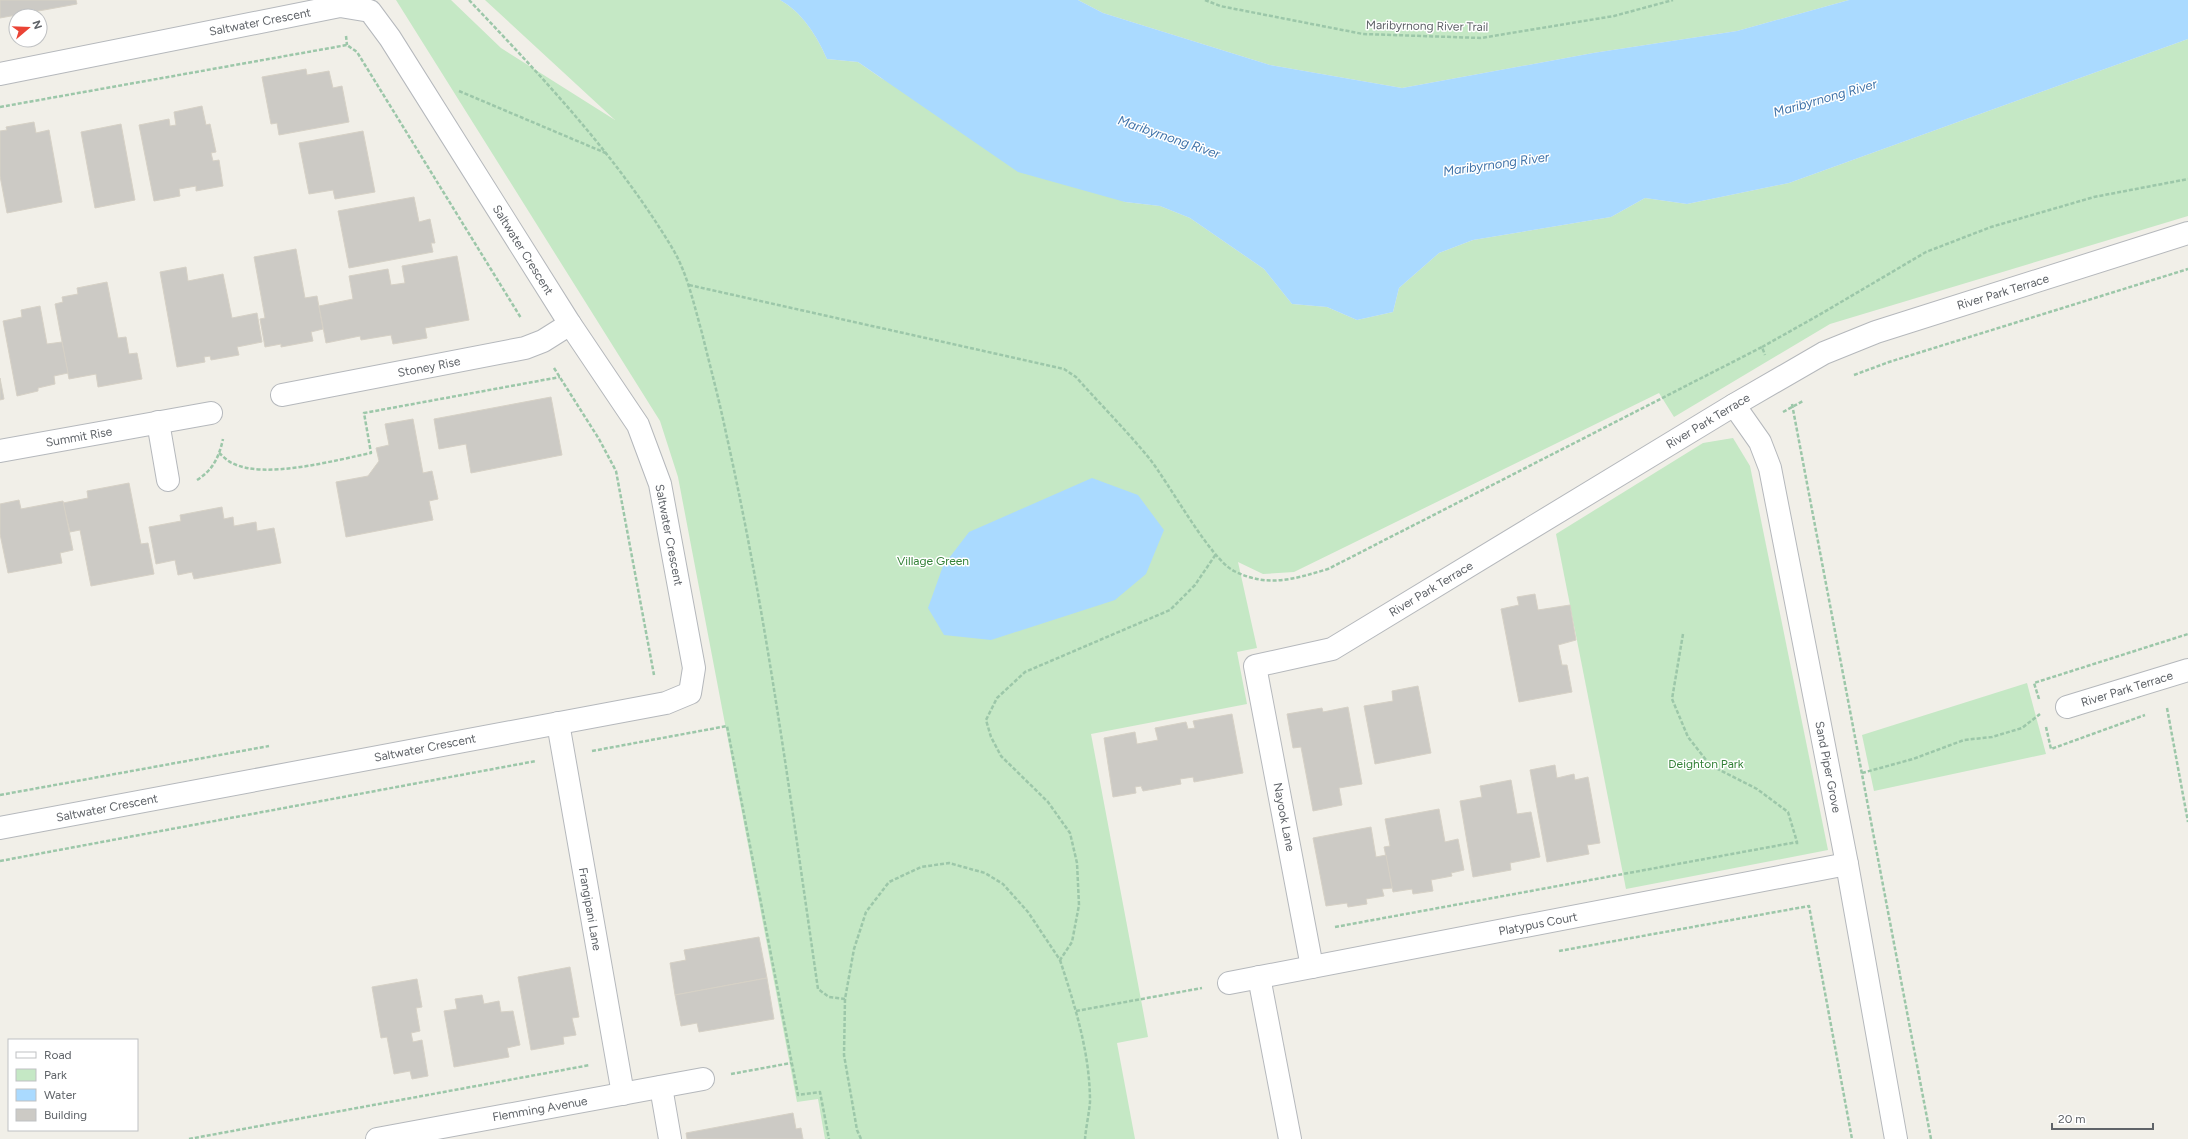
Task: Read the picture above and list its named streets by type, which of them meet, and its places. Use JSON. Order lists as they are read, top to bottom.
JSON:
{
  "streets": {
    "street": [
      "Saltwater Crescent",
      "River Park Terrace",
      "Stoney Rise",
      "Summit Rise",
      "Sand Piper Grove",
      "Nayook Lane",
      "Frangipani Lane",
      "Platypus Court",
      "Flemming Avenue"
    ],
    "path": ["Maribyrnong River Trail"]
  },
  "crossings": [
    ["Saltwater Crescent", "Stoney Rise"],
    ["Saltwater Crescent", "Frangipani Lane"],
    ["River Park Terrace", "Sand Piper Grove"],
    ["River Park Terrace", "Nayook Lane"],
    ["Sand Piper Grove", "Platypus Court"],
    ["Nayook Lane", "Platypus Court"],
    ["Frangipani Lane", "Flemming Avenue"]
  ],
  "water": ["Maribyrnong River"],
  "parks": ["Village Green", "Deighton Park"],
  "legend": [
    "Road",
    "Park",
    "Water",
    "Building"
  ],
  "scale_bar": "20 m",
  "north": "right"
}
